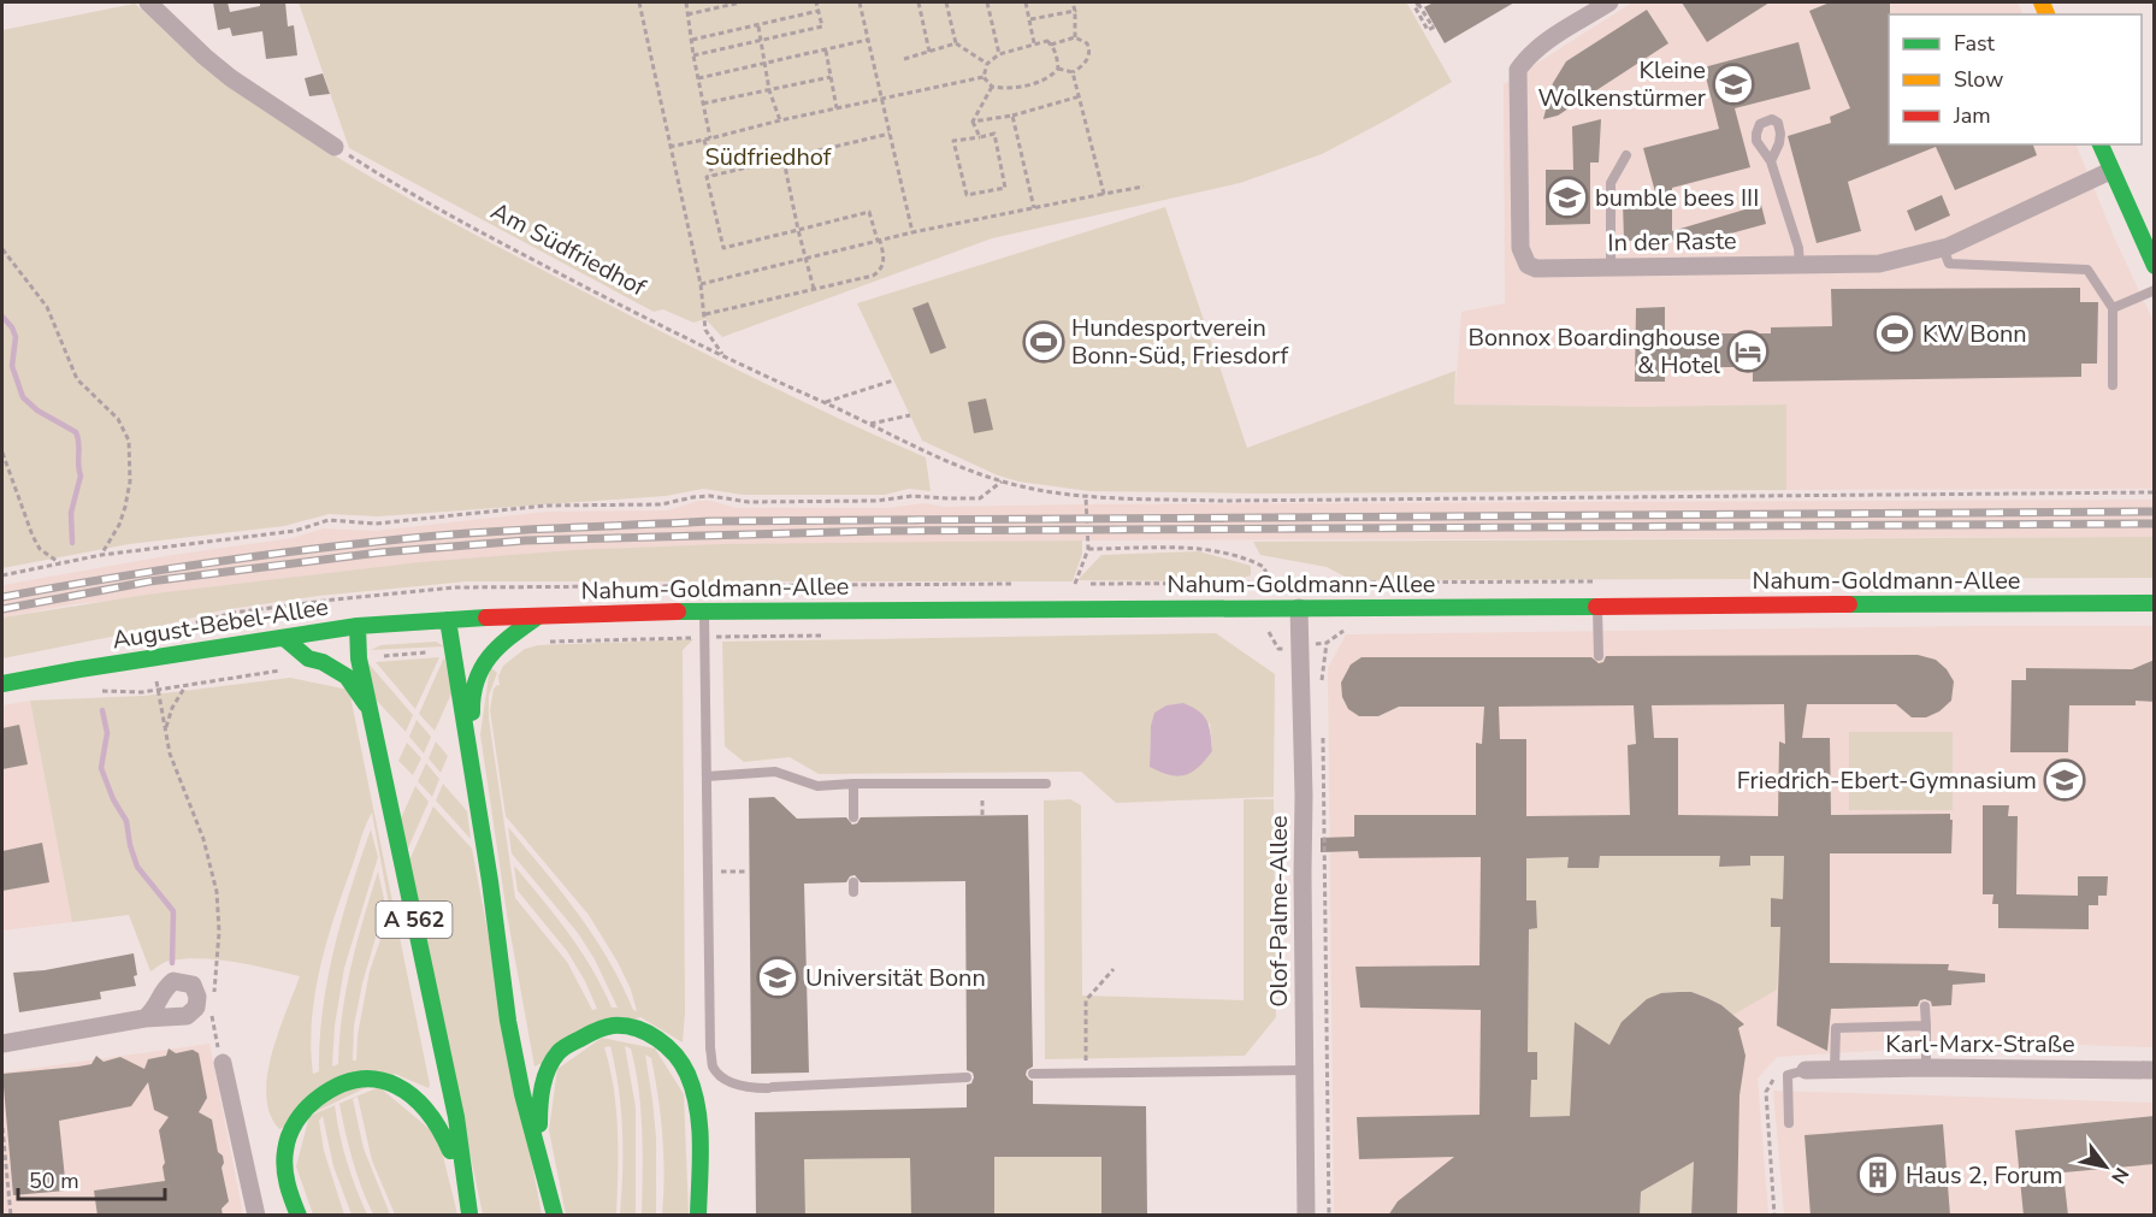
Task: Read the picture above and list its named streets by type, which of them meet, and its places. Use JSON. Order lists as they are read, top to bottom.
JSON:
{
  "streets": {
    "main road": ["Nahum-Goldmann-Allee", "August-Bebel-Allee", "A 562"],
    "street": ["In der Raste", "Olof-Palme-Allee", "Karl-Marx-Straße"],
    "path": ["Am Südfriedhof"]
  },
  "crossings": [
    ["Nahum-Goldmann-Allee", "August-Bebel-Allee"],
    ["Nahum-Goldmann-Allee", "Olof-Palme-Allee"],
    ["August-Bebel-Allee", "A 562"]
  ],
  "parks": ["Südfriedhof"],
  "places": {
    "school or university": [
      "Kleine Wolkenstürmer",
      "bumble bees III",
      "Friedrich-Ebert-Gymnasium",
      "Universität Bonn"
    ],
    "sports": ["KW Bonn", "Hundesportverein Bonn-Süd, Friesdorf"],
    "hotel": ["Bonnox Boardinghouse & Hotel"],
    "building": ["Haus 2, Forum"]
  },
  "legend": ["Fast", "Slow", "Jam"],
  "scale_bar": "50 m",
  "north": "bottom right"
}
